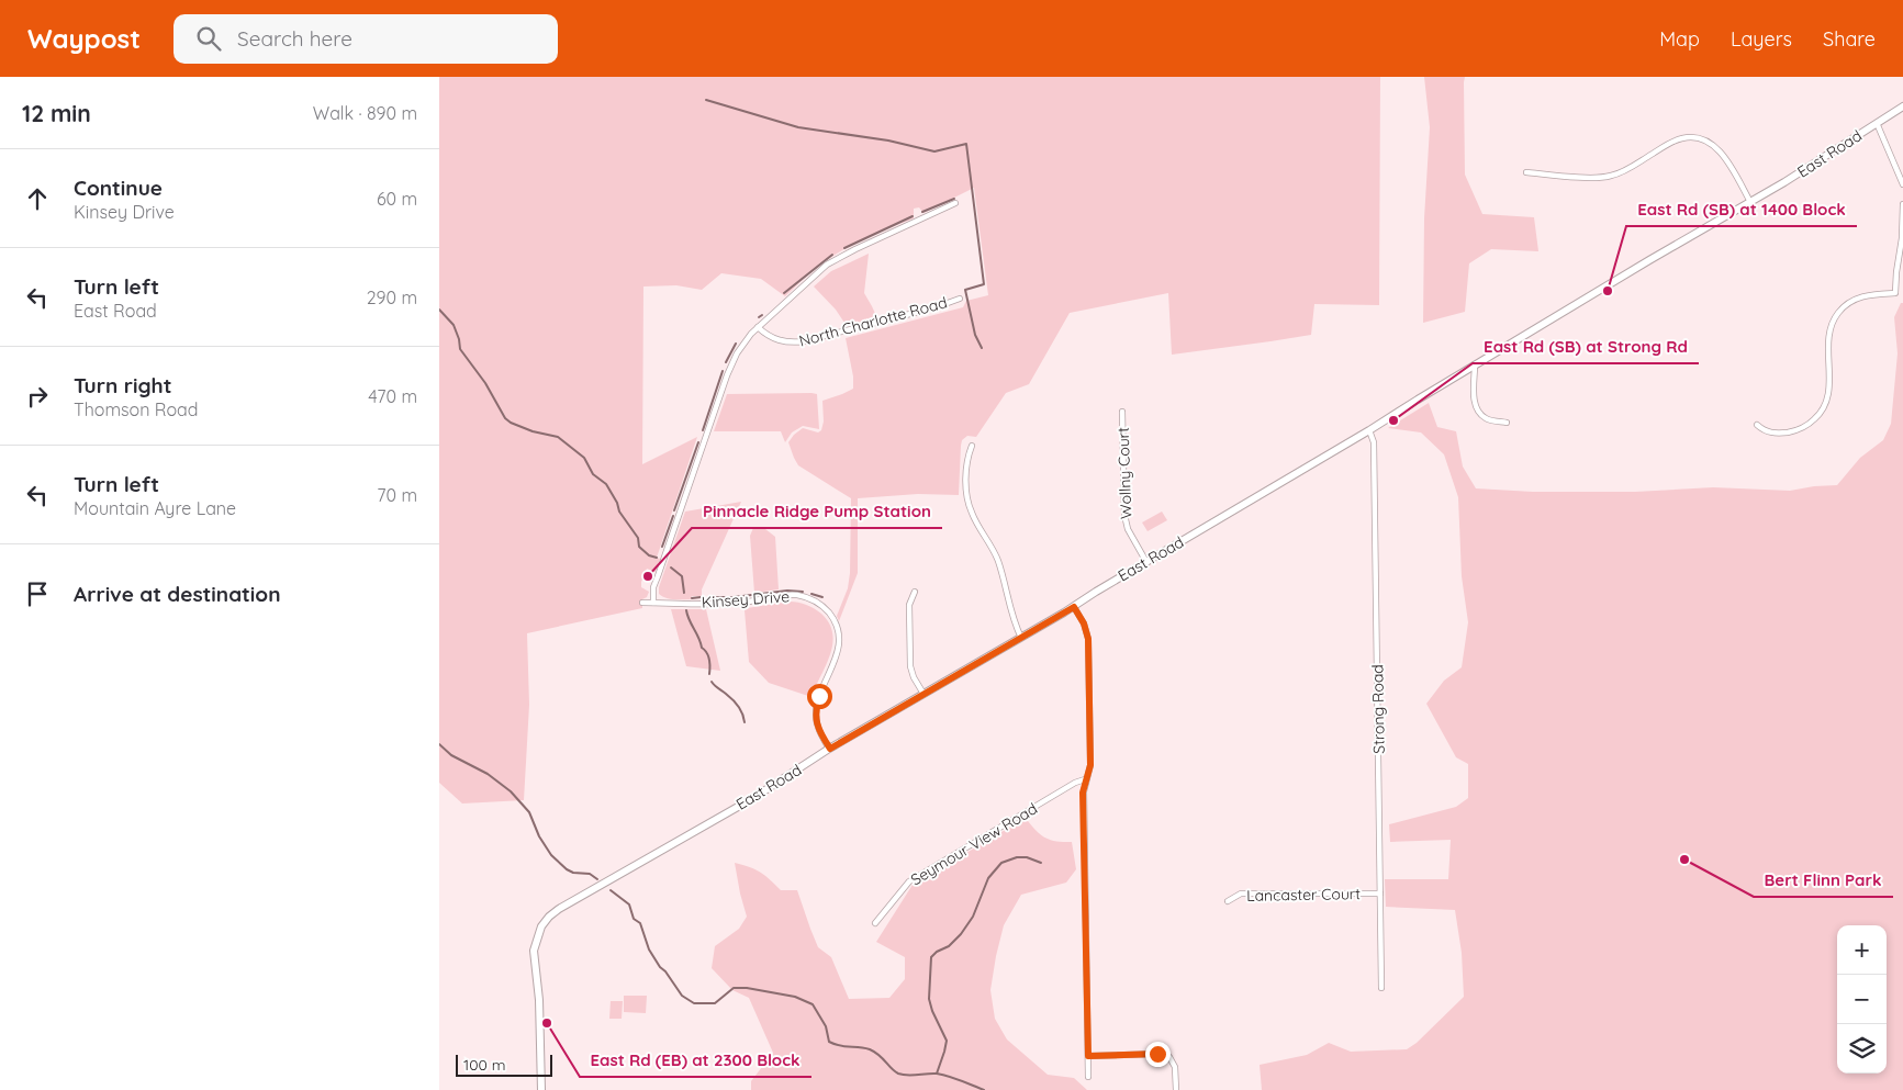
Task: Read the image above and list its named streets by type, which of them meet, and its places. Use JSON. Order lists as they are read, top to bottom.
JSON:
{
  "streets": {
    "main road": ["East Road"],
    "street": [
      "North Charlotte Road",
      "Wollny Court",
      "Kinsey Drive",
      "Strong Road",
      "Seymour View Road",
      "Lancaster Court"
    ]
  },
  "crossings": [
    ["East Road", "Wollny Court"],
    ["East Road", "Kinsey Drive"],
    ["East Road", "Strong Road"],
    ["Strong Road", "Lancaster Court"]
  ],
  "places": [
    "East Rd (SB) at 1400 Block",
    "East Rd (SB) at Strong Rd",
    "Pinnacle Ridge Pump Station",
    "Bert Flinn Park",
    "East Rd (EB) at 2300 Block"
  ],
  "scale_bar": "100 m",
  "page": {
    "header": "Waypost",
    "search": "Search here",
    "nav": ["Map", "Layers", "Share"],
    "heading": ["12 min", "Walk · 890 m"],
    "list": [
      ["Continue", "Kinsey Drive", "60 m"],
      ["Turn left", "East Road", "290 m"],
      ["Turn right", "Thomson Road", "470 m"],
      ["Turn left", "Mountain Ayre Lane", "70 m"],
      "Arrive at destination"
    ],
    "map_buttons": ["+", "−"],
    "scale": "100 m"
  }
}
